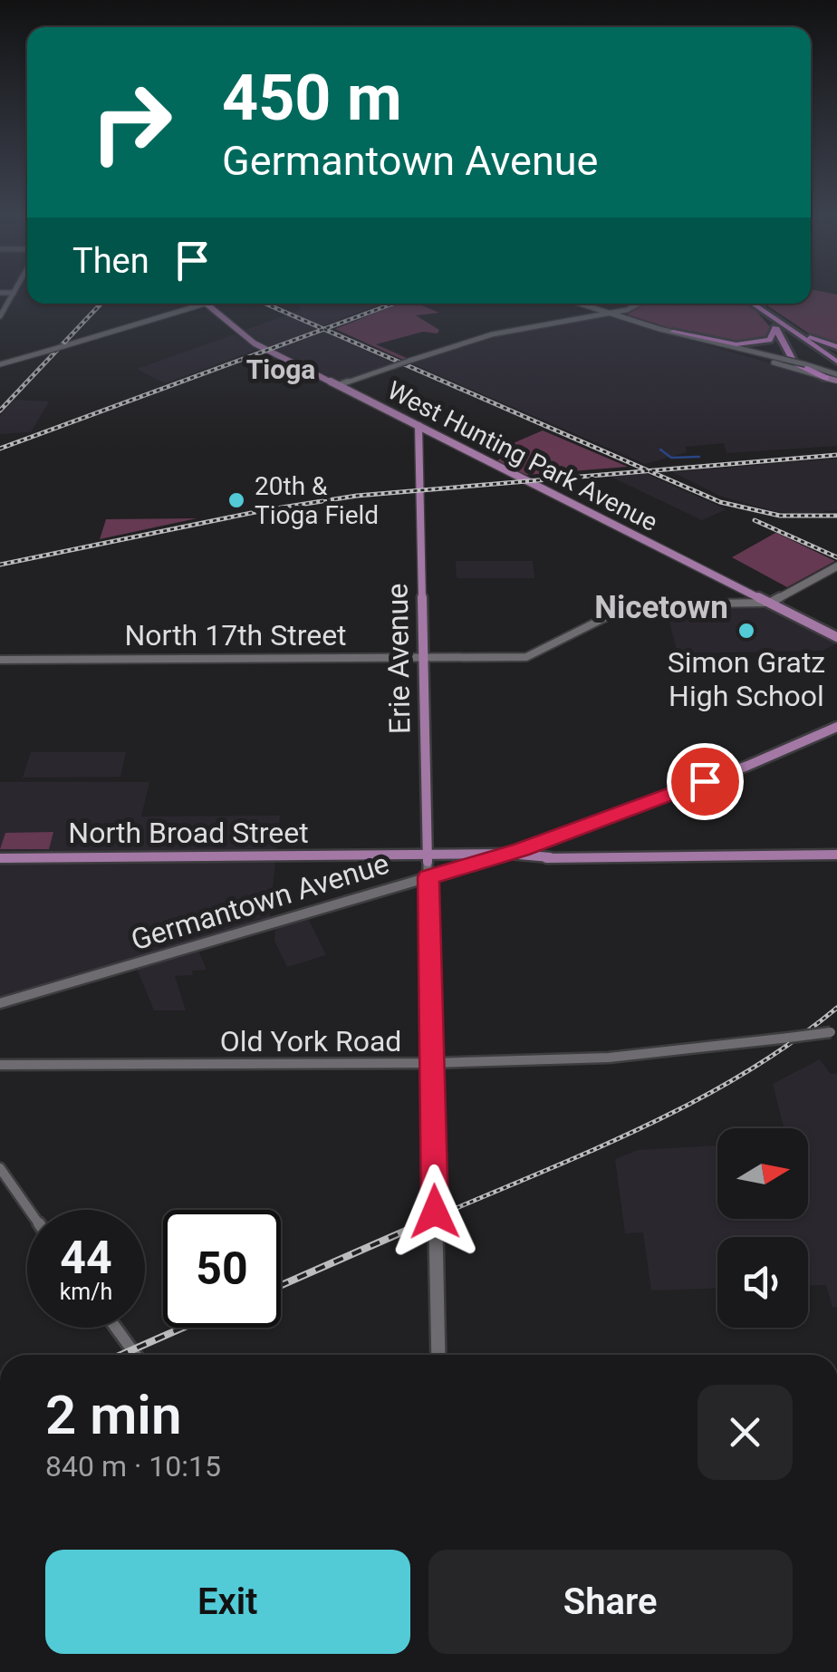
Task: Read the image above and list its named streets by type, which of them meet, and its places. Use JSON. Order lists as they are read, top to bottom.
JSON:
{
  "streets": {
    "main road": [
      "West Hunting Park Avenue",
      "Erie Avenue",
      "North Broad Street",
      "Germantown Avenue"
    ],
    "street": ["North 17th Street", "Old York Road"]
  },
  "crossings": [
    ["West Hunting Park Avenue", "Erie Avenue"],
    ["North 17th Street", "Erie Avenue"],
    ["Erie Avenue", "North Broad Street"],
    ["Erie Avenue", "Germantown Avenue"],
    ["Erie Avenue", "Old York Road"],
    ["North Broad Street", "Germantown Avenue"]
  ],
  "districts": ["Tioga", "Nicetown"],
  "places": ["20th & Tioga Field", "Simon Gratz High School"],
  "north": "right",
  "page": {
    "turn": ["450 m", "Germantown Avenue"],
    "then": "Then",
    "speed": "44 km/h",
    "limit": "50",
    "heading": ["2 min", "840 m · 10:15"],
    "buttons": ["Exit", "Share"]
  }
}
